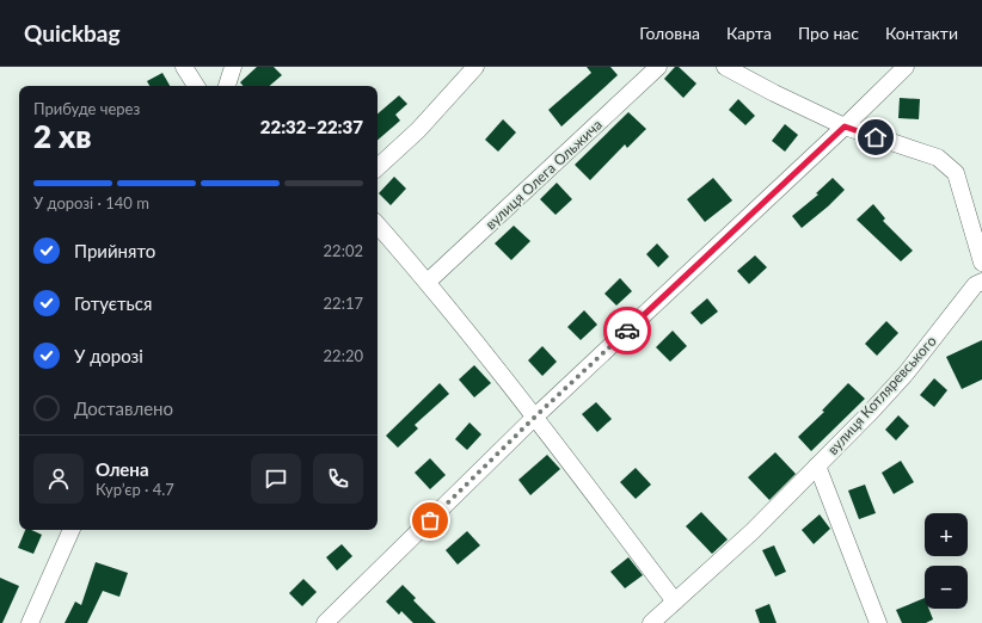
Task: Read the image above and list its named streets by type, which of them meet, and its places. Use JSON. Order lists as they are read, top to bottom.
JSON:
{
  "streets": {
    "street": ["вулиця Олега Ольжича", "вулиця Котляревського"]
  },
  "page": {
    "header": "Quickbag",
    "nav": [
      "Головна",
      "Карта",
      "Про нас",
      "Контакти"
    ],
    "heading": ["2 хв", "Прибуде через", "22:32–22:37"],
    "panel": ["Олена", "Кур’єр · 4.7"],
    "bar": "У дорозі · 140 m",
    "list": [
      ["Прийнято", "22:02"],
      ["Готується", "22:17"],
      ["У дорозі", "22:20"],
      "Доставлено"
    ],
    "map_buttons": ["+", "−"]
  }
}
